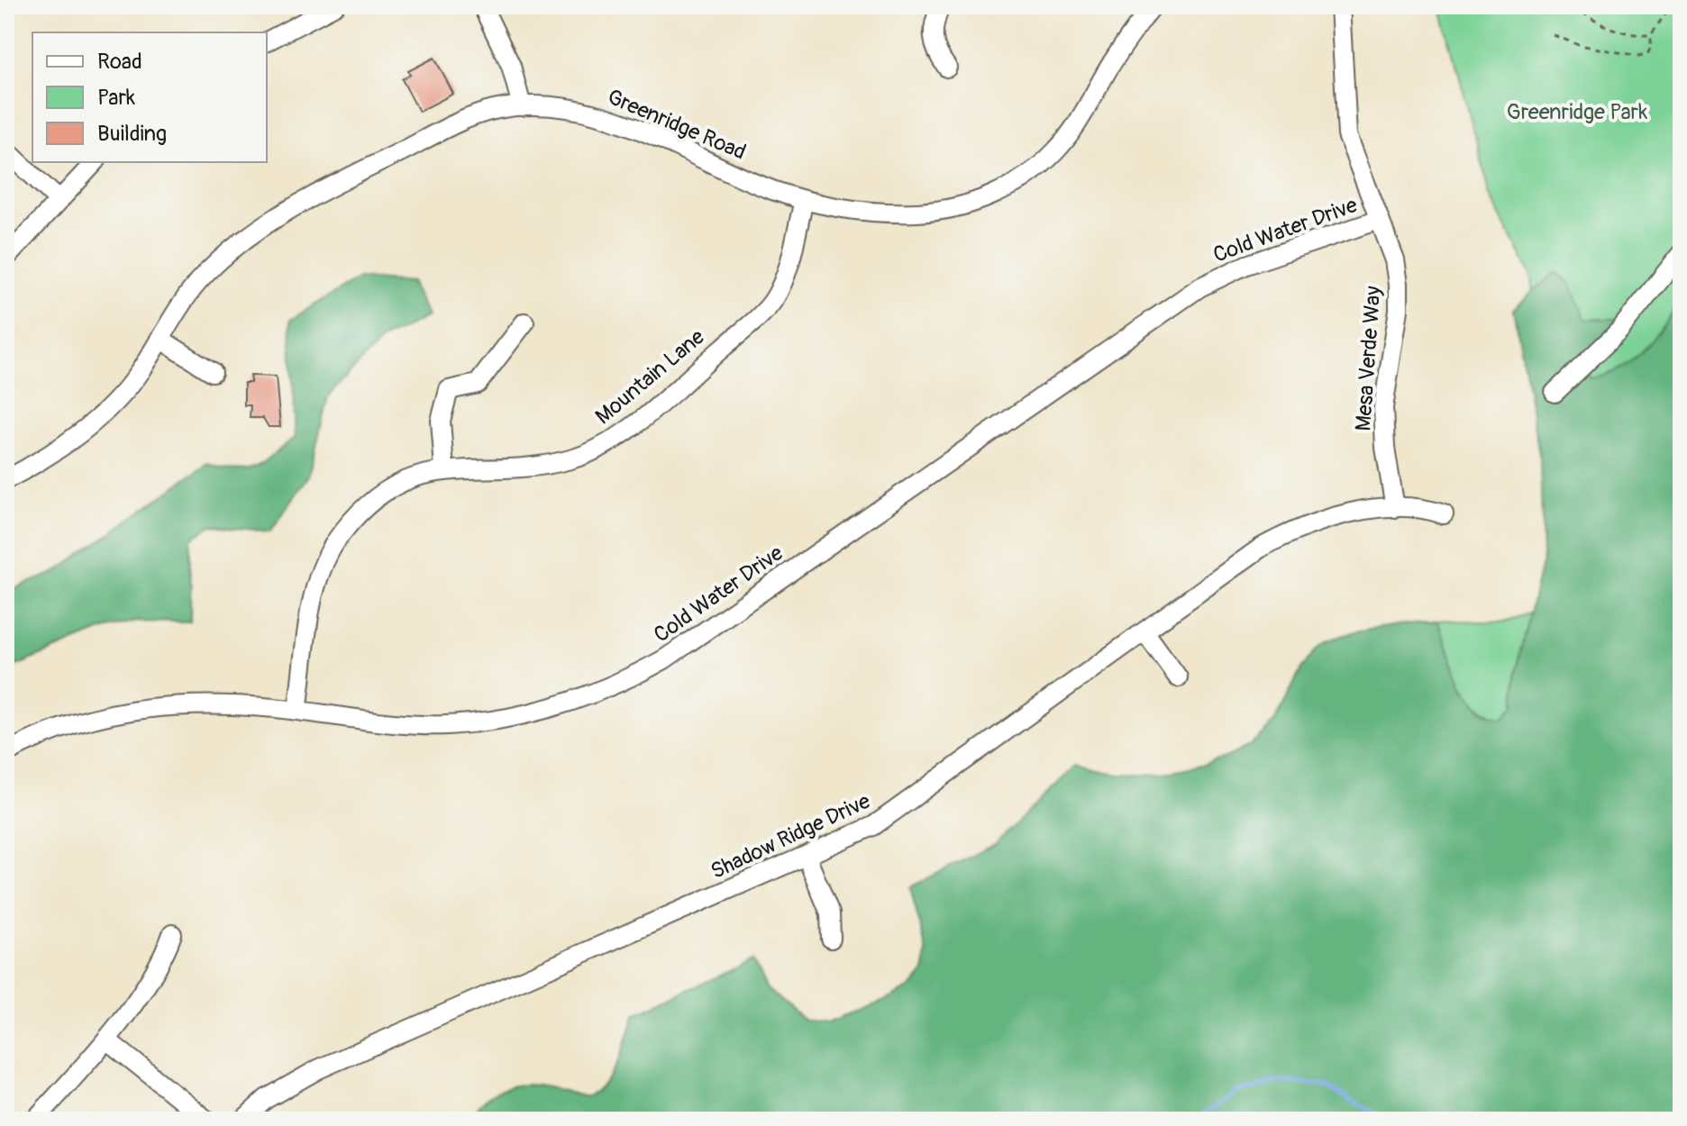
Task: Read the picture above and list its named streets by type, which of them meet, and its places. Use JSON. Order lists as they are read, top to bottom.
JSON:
{
  "streets": {
    "street": [
      "Greenridge Road",
      "Cold Water Drive",
      "Mesa Verde Way",
      "Mountain Lane",
      "Shadow Ridge Drive"
    ]
  },
  "crossings": [
    ["Greenridge Road", "Mountain Lane"],
    ["Cold Water Drive", "Mesa Verde Way"],
    ["Cold Water Drive", "Mountain Lane"],
    ["Mesa Verde Way", "Shadow Ridge Drive"]
  ],
  "parks": ["Greenridge Park"],
  "legend": ["Road", "Park", "Building"]
}
